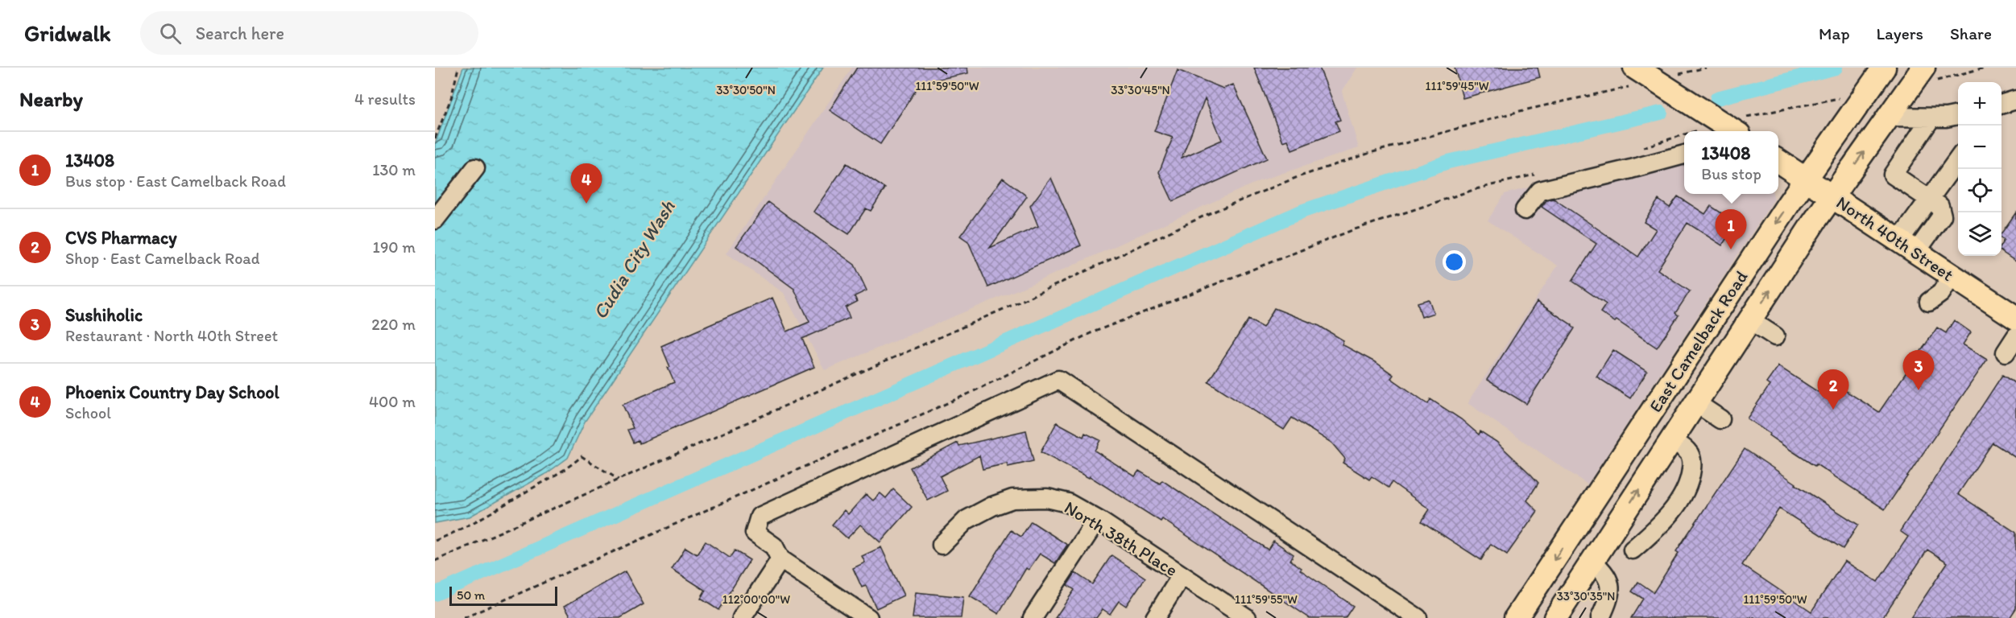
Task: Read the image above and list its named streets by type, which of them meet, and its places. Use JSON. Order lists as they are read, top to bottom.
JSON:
{
  "streets": {
    "main road": ["North 40th Street", "East Camelback Road"],
    "street": ["North 38th Place"]
  },
  "crossings": [
    ["North 40th Street", "East Camelback Road"]
  ],
  "water": ["Cudia City Wash"],
  "scale_bar": "50 m",
  "page": {
    "header": "Gridwalk",
    "search": "Search here",
    "nav": ["Map", "Layers", "Share"],
    "heading": ["Nearby", "4 results"],
    "map_buttons": ["+", "−"],
    "list": [
      {
        "mark": "1",
        "name": "13408",
        "note": "Bus stop · East Camelback Road",
        "value": "130 m"
      },
      {
        "mark": "2",
        "name": "CVS Pharmacy",
        "note": "Shop · East Camelback Road",
        "value": "190 m"
      },
      {
        "mark": "3",
        "name": "Sushiholic",
        "note": "Restaurant · North 40th Street",
        "value": "220 m"
      },
      {
        "mark": "4",
        "name": "Phoenix Country Day School",
        "note": "School",
        "value": "400 m"
      }
    ],
    "popup": ["13408", "Bus stop"],
    "pins": [
      "4",
      "1",
      "3",
      "2"
    ],
    "scale": "50 m"
  },
  "coordinates": [
    "111°59'50\"W",
    "111°59'45\"W",
    "33°30'50\"N",
    "33°30'45\"N",
    "33°30'35\"N",
    "112°00'00\"W",
    "111°59'55\"W"
  ]
}
